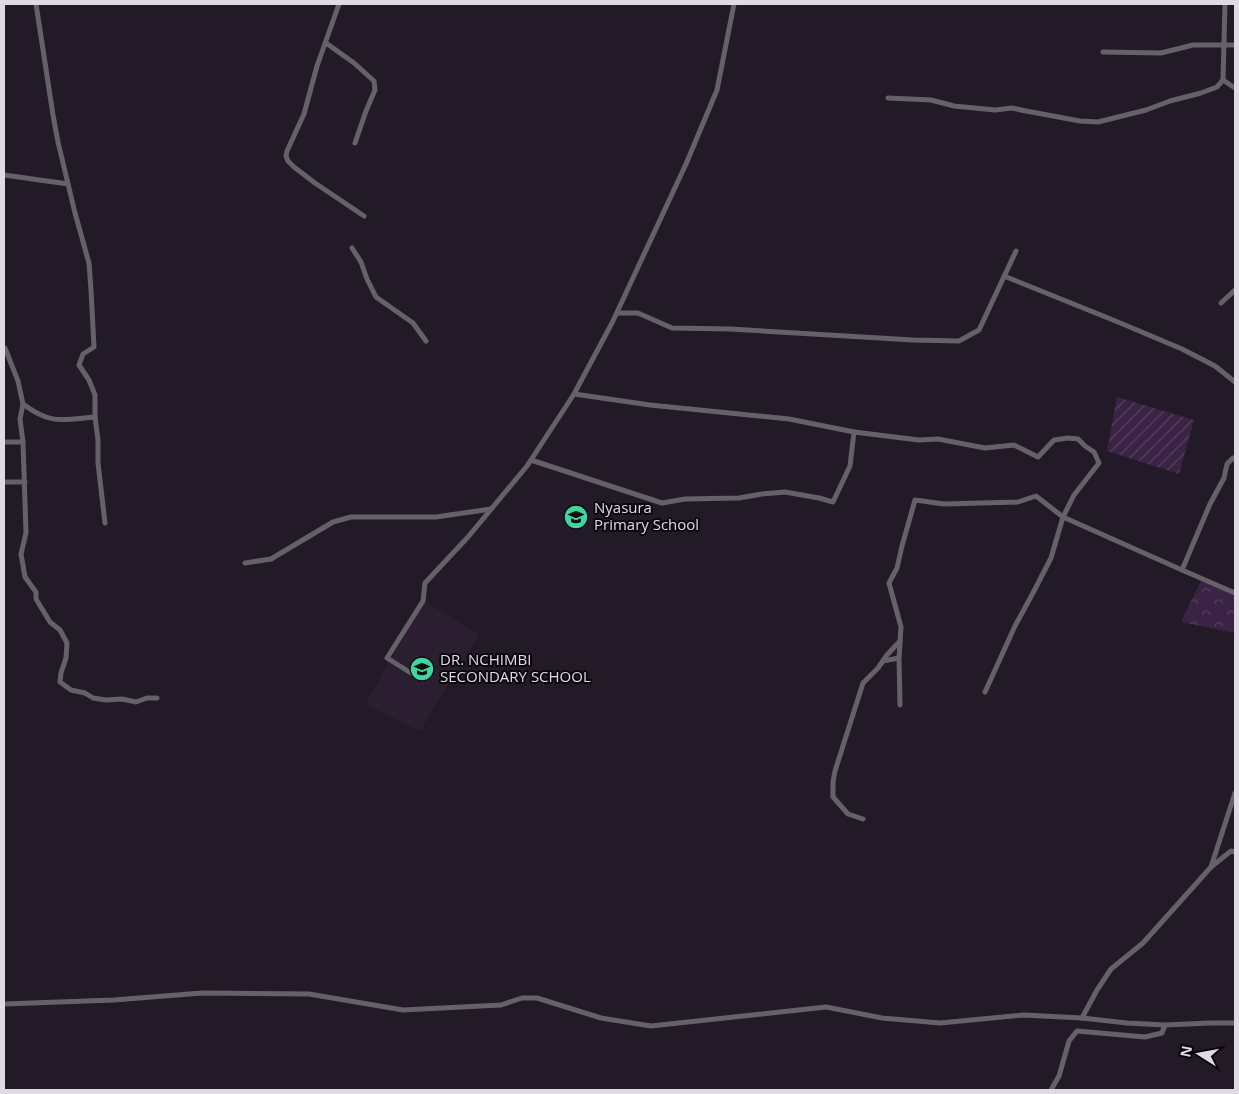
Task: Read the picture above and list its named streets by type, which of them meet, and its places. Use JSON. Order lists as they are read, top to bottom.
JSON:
{
  "places": {
    "school or university": ["Nyasura Primary School", "DR. NCHIMBI SECONDARY SCHOOL"]
  },
  "north": "left"
}
